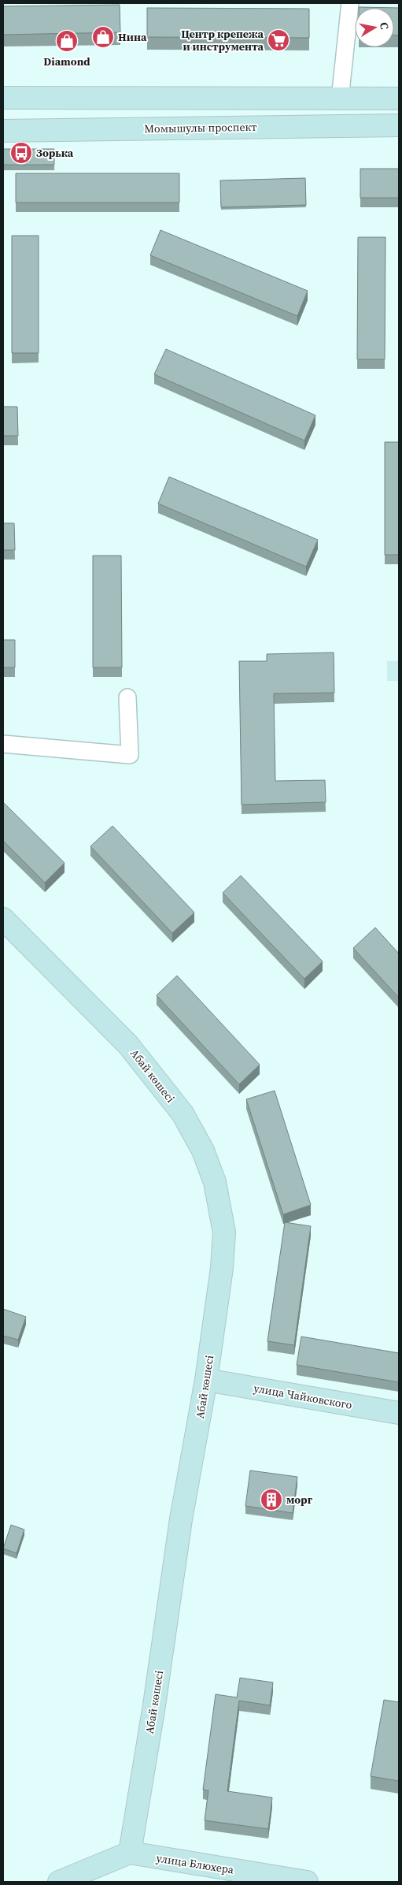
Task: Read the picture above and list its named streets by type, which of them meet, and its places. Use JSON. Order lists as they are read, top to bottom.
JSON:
{
  "streets": {
    "street": [
      "Момышулы проспект",
      "Абай көшесі",
      "улица Чайковского",
      "улица Блюхера"
    ]
  },
  "crossings": [
    ["Абай көшесі", "улица Чайковского"],
    ["Абай көшесі", "улица Блюхера"]
  ],
  "places": {
    "shop": ["Нина", "Diamond"],
    "supermarket": ["Центр крепежа и инструмента"],
    "bus stop": ["Зорька"],
    "building": ["морг"]
  },
  "north": "right"
}
